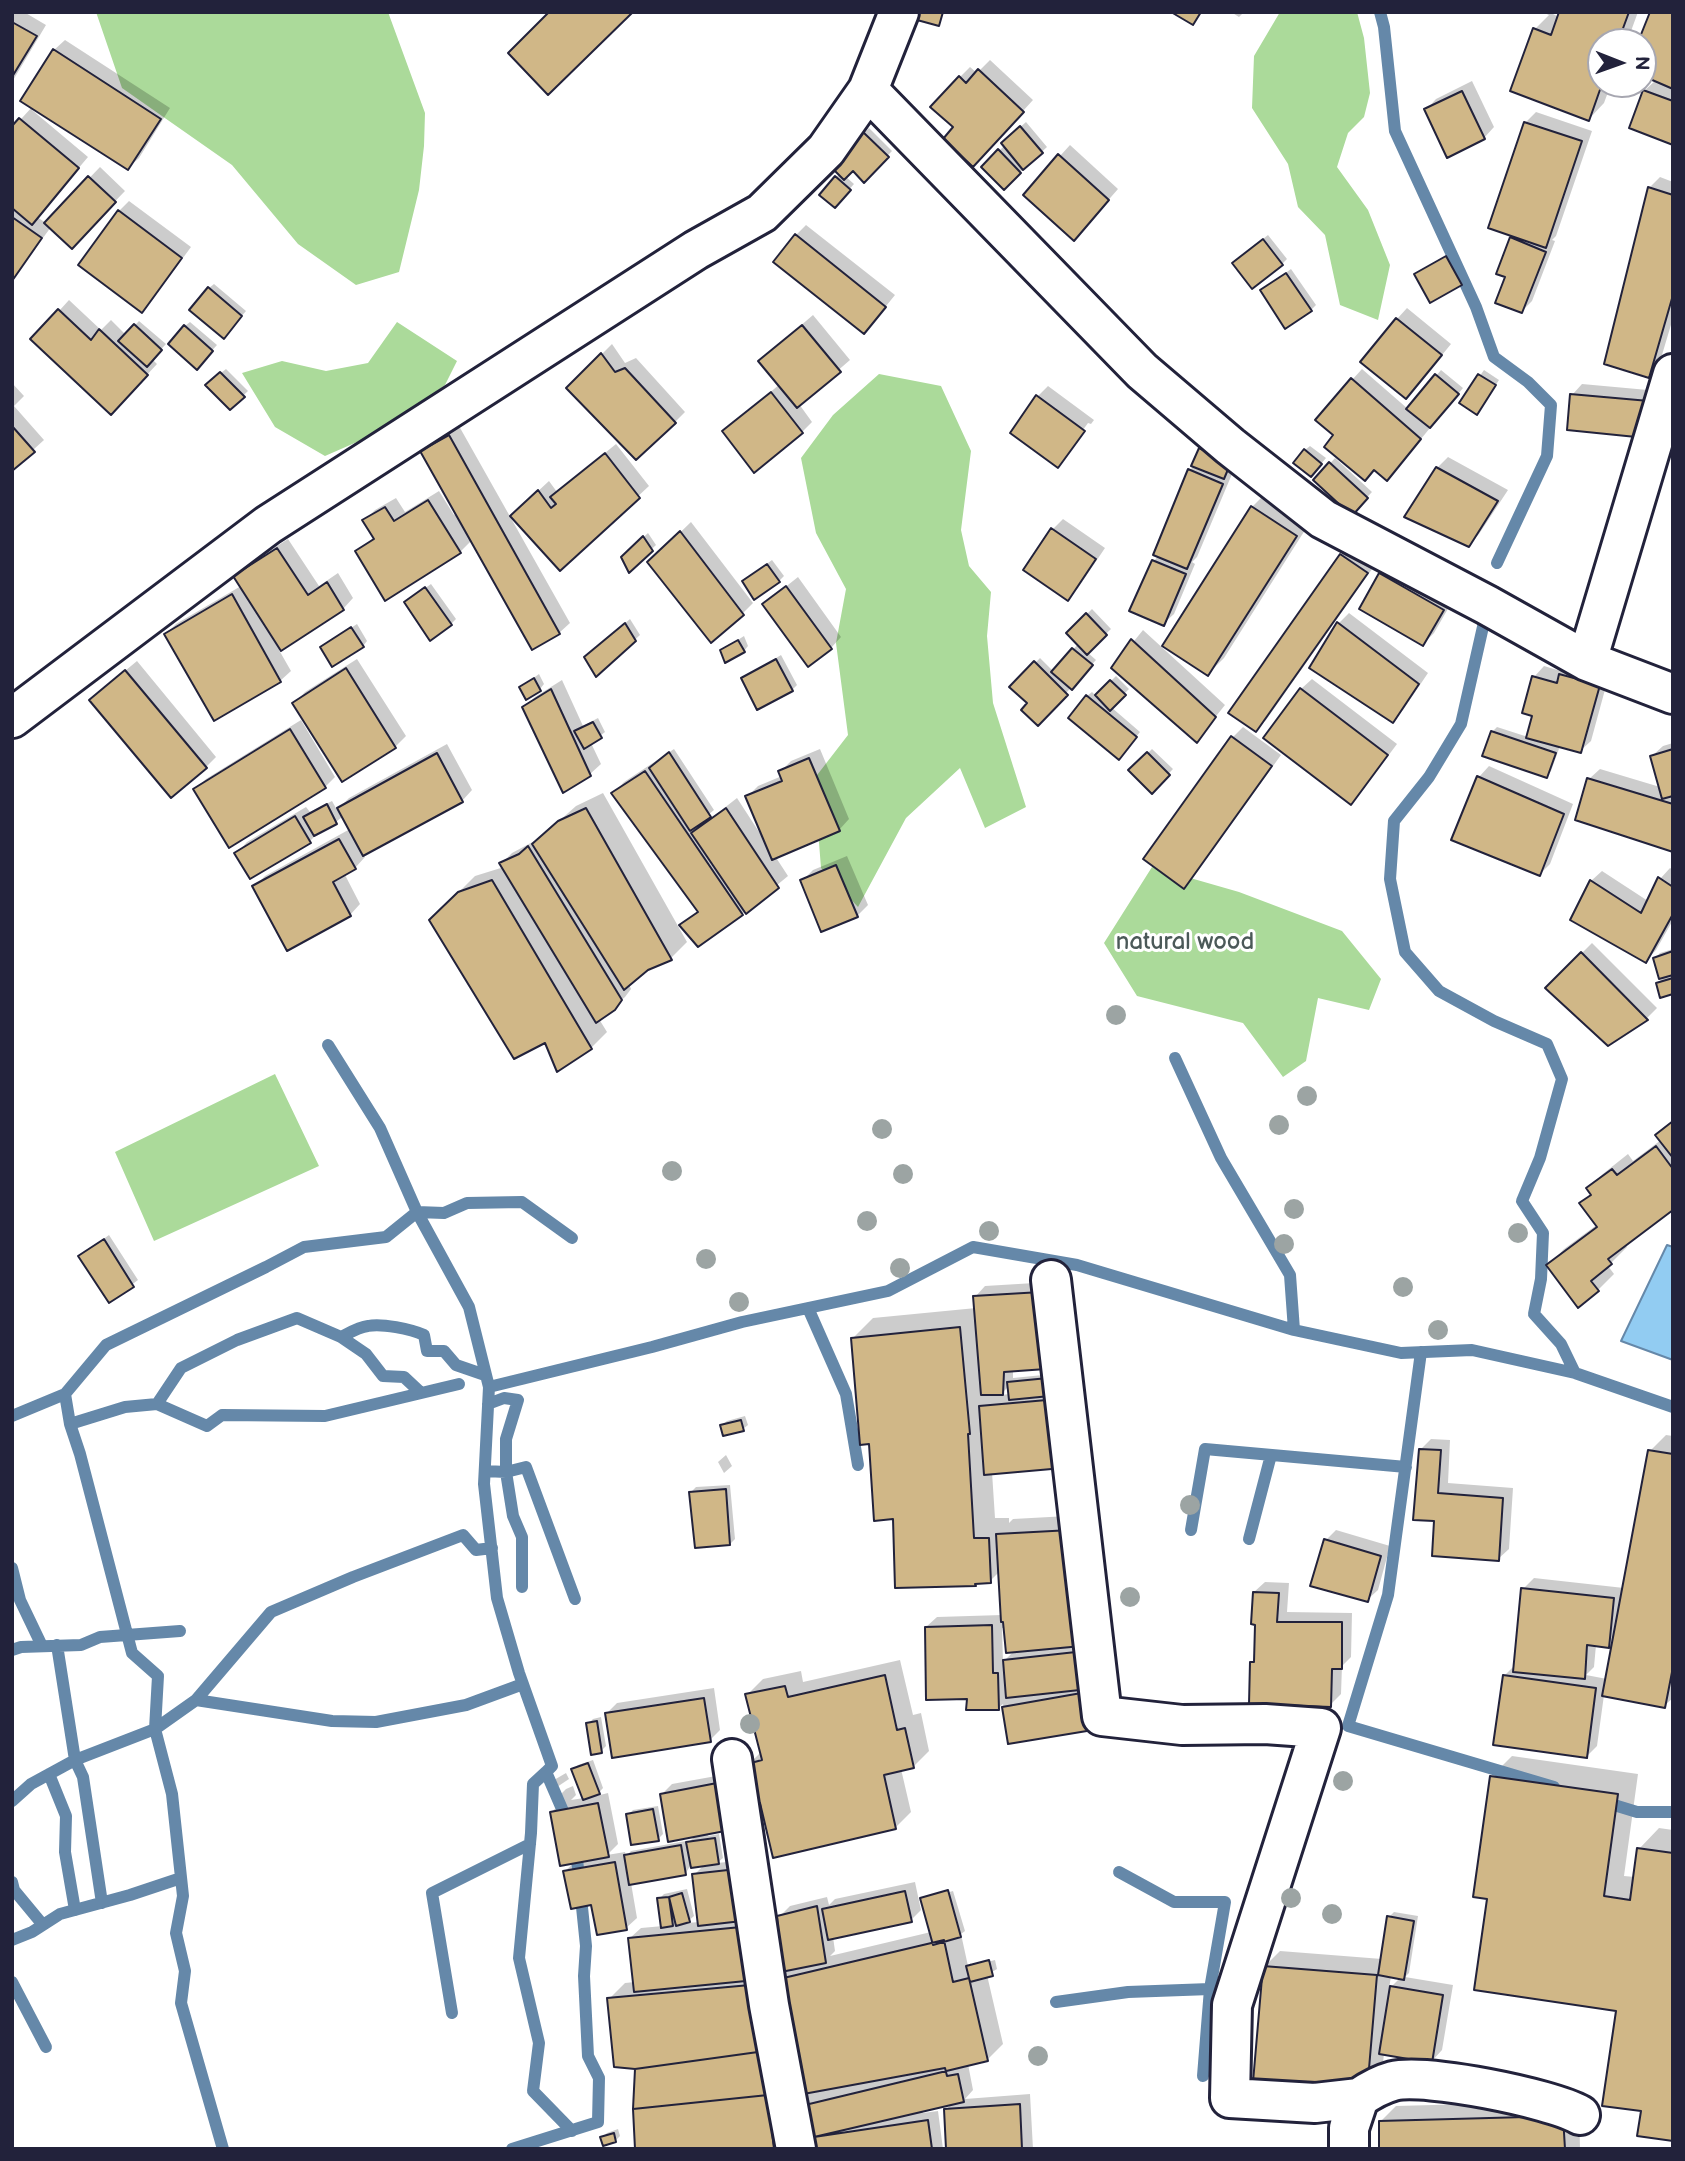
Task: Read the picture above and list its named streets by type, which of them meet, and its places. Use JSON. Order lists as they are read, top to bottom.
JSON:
{
  "parks": ["natural wood"],
  "north": "right"
}
